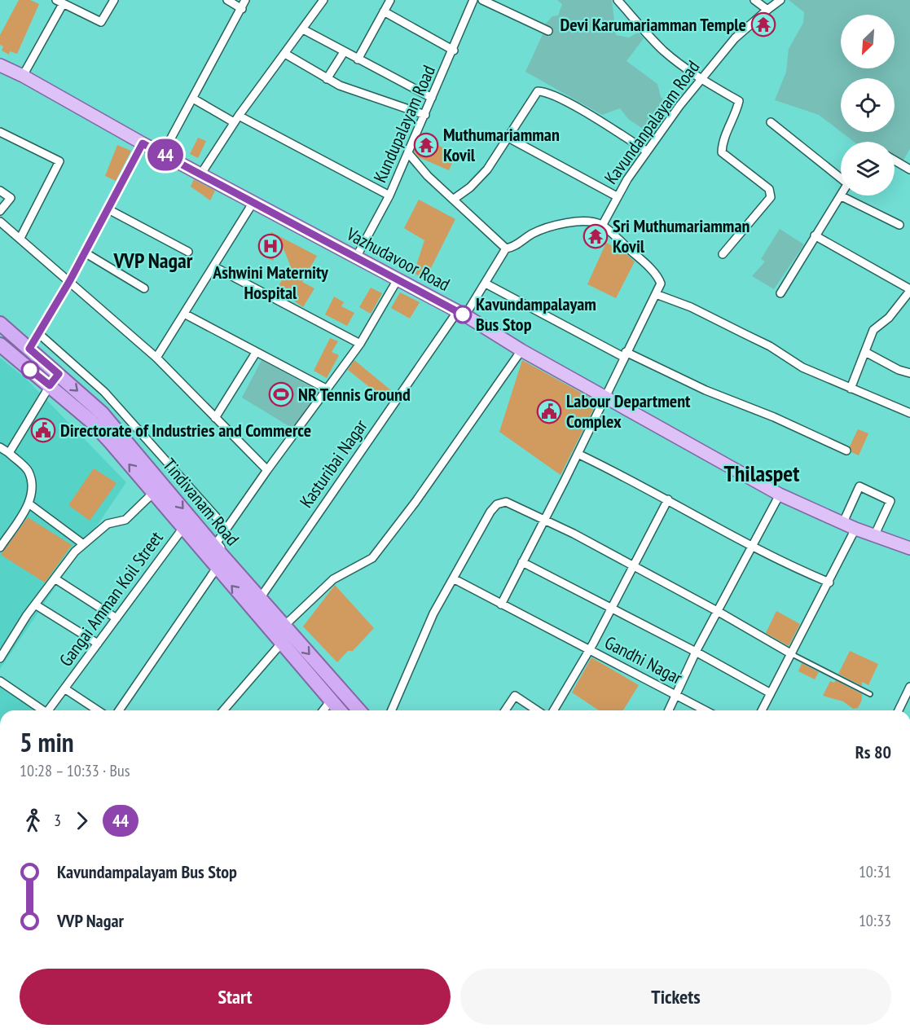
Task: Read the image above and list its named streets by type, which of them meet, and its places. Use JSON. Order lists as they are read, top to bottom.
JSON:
{
  "streets": {
    "highway": ["Tindivanam Road"],
    "main road": ["Vazhudavoor Road"],
    "street": [
      "Kavundanpalayam Road",
      "Kundupalayam Road",
      "Kasturibai Nagar",
      "Gangai Amman Koil Street",
      "Gandhi Nagar"
    ]
  },
  "crossings": [
    ["Kundupalayam Road", "Vazhudavoor Road"],
    ["Vazhudavoor Road", "Kasturibai Nagar"],
    ["Kasturibai Nagar", "Tindivanam Road"]
  ],
  "districts": ["VVP Nagar", "Thilaspet"],
  "places": {
    "temple": ["Devi Karumariamman Temple", "Muthumariamman Kovil", "Sri Muthumariamman Kovil"],
    "hospital": ["Ashwini Maternity Hospital"],
    "other": ["Kavundampalayam Bus Stop"],
    "sports": ["NR Tennis Ground"],
    "public building": ["Labour Department Complex", "Directorate of Industries and Commerce"]
  },
  "lines": ["bus line 44"],
  "north": "bottom left",
  "page": {
    "on_map": "44",
    "heading": ["5 min", "10:28 – 10:33 · Bus", "Rs 80"],
    "legs": ["3", "44"],
    "list": [
      {
        "name": "Kavundampalayam Bus Stop",
        "value": "10:31"
      },
      {
        "name": "VVP Nagar",
        "value": "10:33"
      }
    ],
    "buttons": ["Start", "Tickets"]
  }
}
